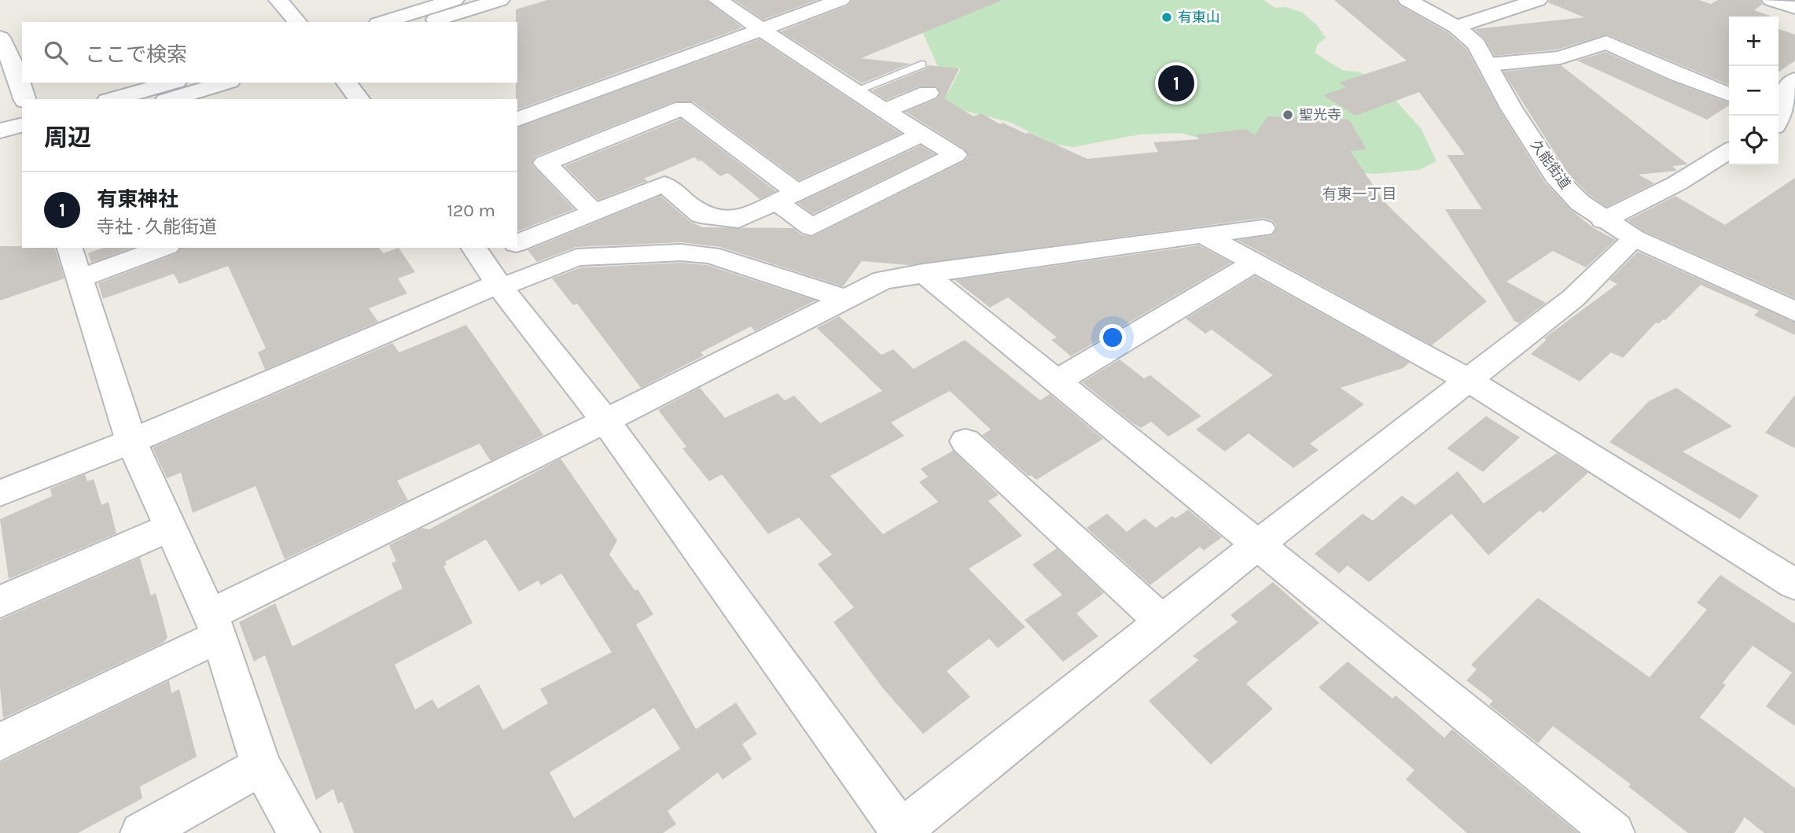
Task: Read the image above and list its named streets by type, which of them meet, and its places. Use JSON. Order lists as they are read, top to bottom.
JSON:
{
  "streets": {
    "street": ["久能街道"]
  },
  "districts": ["有東一丁目"],
  "places": ["有東山", "聖光寺"],
  "page": {
    "map_buttons": ["+", "−"],
    "search": "ここで検索",
    "pins": "1",
    "heading": "周辺",
    "list": [
      {
        "mark": "1",
        "name": "有東神社",
        "note": "寺社 · 久能街道",
        "value": "120 m"
      }
    ]
  }
}
